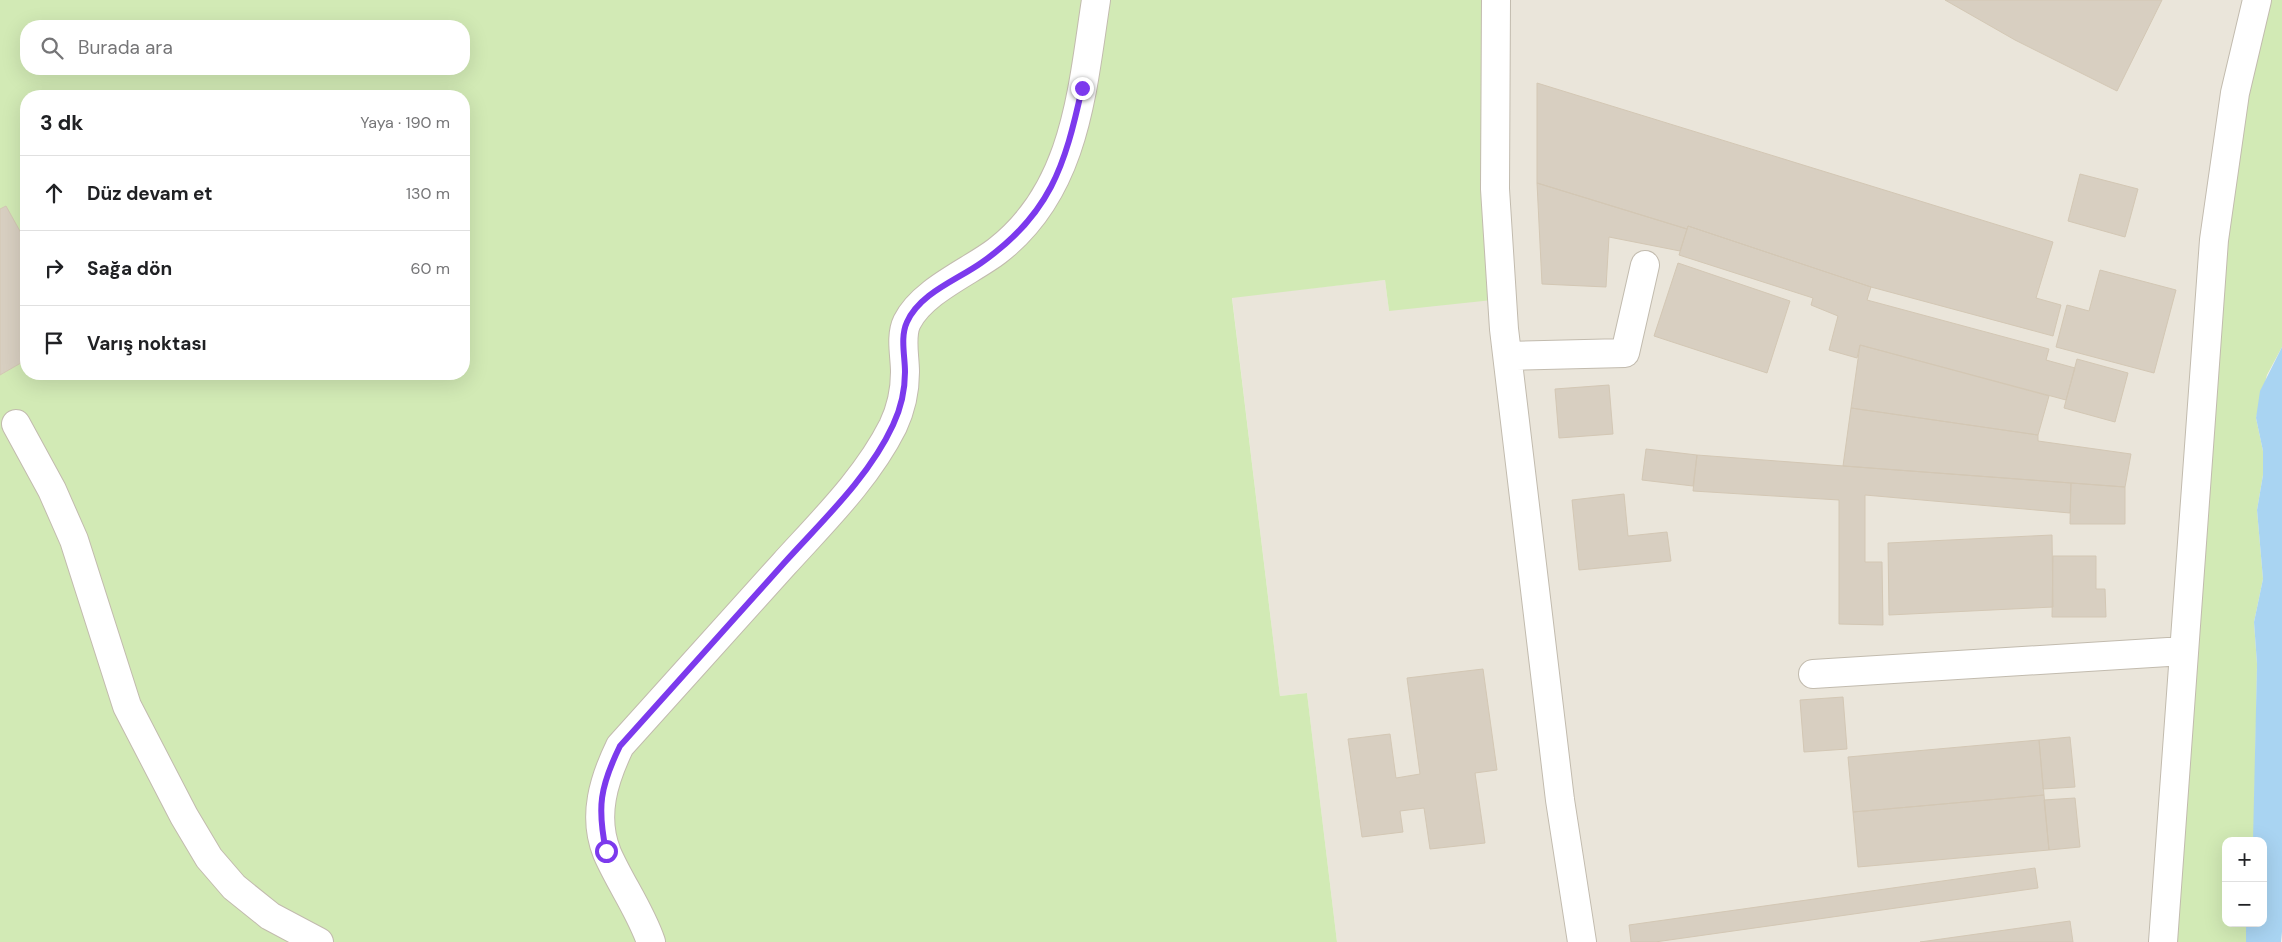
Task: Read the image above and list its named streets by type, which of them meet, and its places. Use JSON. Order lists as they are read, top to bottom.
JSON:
{
  "page": {
    "search": "Burada ara",
    "heading": ["3 dk", "Yaya · 190 m"],
    "list": [
      ["Düz devam et", "130 m"],
      ["Sağa dön", "60 m"],
      "Varış noktası"
    ],
    "map_buttons": ["+", "−"]
  }
}
